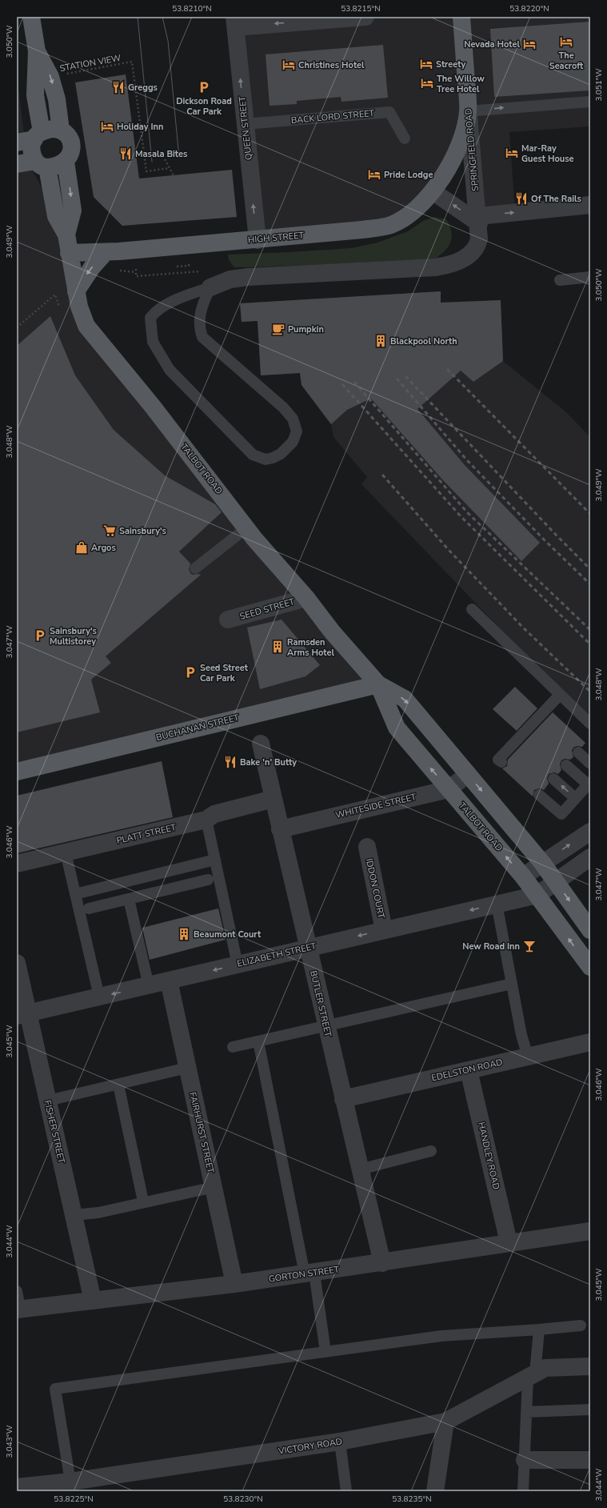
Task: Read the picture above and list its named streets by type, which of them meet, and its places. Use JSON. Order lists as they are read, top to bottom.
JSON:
{
  "streets": {
    "main road": [
      "SPRINGFIELD ROAD",
      "HIGH STREET",
      "TALBOT ROAD",
      "BUCHANAN STREET"
    ],
    "street": [
      "QUEEN STREET",
      "SEED STREET",
      "WHITESIDE STREET",
      "PLATT STREET",
      "IDDON COURT",
      "ELIZABETH STREET",
      "BUTLER STREET",
      "EDELSTON ROAD",
      "FISHER STREET",
      "FAIRHURST STREET",
      "HANDLEY ROAD",
      "GORTON STREET",
      "VICTORY ROAD"
    ],
    "lane": ["BACK LORD STREET"],
    "path": ["STATION VIEW"]
  },
  "crossings": [
    ["BACK LORD STREET", "QUEEN STREET"],
    ["QUEEN STREET", "HIGH STREET"],
    ["SPRINGFIELD ROAD", "HIGH STREET"],
    ["HIGH STREET", "TALBOT ROAD"],
    ["TALBOT ROAD", "SEED STREET"],
    ["TALBOT ROAD", "BUCHANAN STREET"],
    ["TALBOT ROAD", "WHITESIDE STREET"],
    ["TALBOT ROAD", "ELIZABETH STREET"],
    ["WHITESIDE STREET", "BUTLER STREET"],
    ["PLATT STREET", "BUTLER STREET"],
    ["IDDON COURT", "ELIZABETH STREET"],
    ["ELIZABETH STREET", "BUTLER STREET"],
    ["ELIZABETH STREET", "FISHER STREET"],
    ["ELIZABETH STREET", "FAIRHURST STREET"],
    ["BUTLER STREET", "EDELSTON ROAD"],
    ["BUTLER STREET", "GORTON STREET"],
    ["EDELSTON ROAD", "HANDLEY ROAD"],
    ["FISHER STREET", "GORTON STREET"],
    ["FAIRHURST STREET", "GORTON STREET"],
    ["HANDLEY ROAD", "GORTON STREET"]
  ],
  "one_way": ["QUEEN STREET", "ELIZABETH STREET"],
  "places": {
    "hotel": [
      "The Seacroft",
      "Nevada Hotel",
      "Streety",
      "Christines Hotel",
      "The Willow Tree Hotel",
      "Holiday Inn",
      "Mar-Ray Guest House",
      "Pride Lodge"
    ],
    "restaurant": [
      "Greggs",
      "Masala Bites",
      "Of The Rails",
      "Bake 'n' Butty"
    ],
    "parking": ["Dickson Road Car Park", "Sainsbury's Multistorey", "Seed Street Car Park"],
    "cafe": ["Pumpkin"],
    "building": ["Blackpool North", "Ramsden Arms Hotel", "Beaumont Court"],
    "supermarket": ["Sainsbury's"],
    "shop": ["Argos"],
    "bar": ["New Road Inn"]
  },
  "coordinates": [
    "53.8210°N",
    "53.8215°N",
    "53.8220°N",
    "3.050°W",
    "3.051°W",
    "3.049°W",
    "3.048°W",
    "3.047°W",
    "3.046°W",
    "3.045°W",
    "3.044°W",
    "3.043°W",
    "53.8225°N",
    "53.8230°N",
    "53.8235°N"
  ]
}
